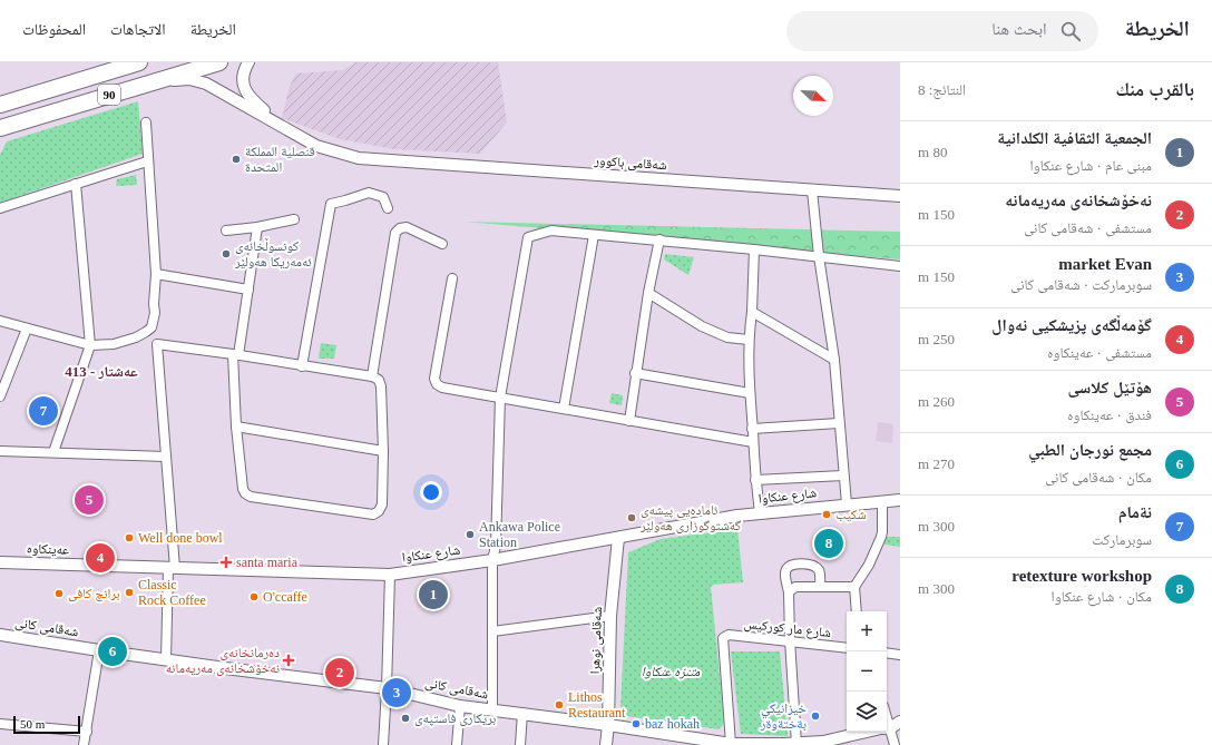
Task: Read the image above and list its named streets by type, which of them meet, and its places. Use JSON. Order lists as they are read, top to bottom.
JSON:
{
  "streets": {
    "highway": ["90"],
    "street": [
      "شەقامی باکوور",
      "شارع عنكاوا",
      "عەینکاوە",
      "شەقامی کانی",
      "شارع مار كوركيس",
      "شەقامی نوهرا"
    ]
  },
  "crossings": [
    ["شارع عنكاوا", "عەینکاوە"],
    ["شارع عنكاوا", "شەقامی نوهرا"],
    ["شەقامی کانی", "شارع مار كوركيس"],
    ["شەقامی کانی", "شەقامی نوهرا"]
  ],
  "districts": ["عه‌شتار - 413"],
  "parks": ["متنزه عنكاوا"],
  "places": {
    "other": [
      "قنصلية المملكة المتحدة",
      "کونسوڵخانەی ئەمەریکا هەولێر",
      "شكيب",
      "ئاماده‌یی پیشه‌ی گه‌شتوگوزاری هه‌ولێر",
      "Ankawa Police Station",
      "Well done bowl",
      "Classic Rock Coffee",
      "برانچ كافى",
      "O'ccaffe",
      "Lithos Restaurant",
      "خيزانيكي بةختةوةر",
      "بریکاری فاستپەی",
      "baz hokah"
    ],
    "health": ["santa maria", "دەرمانخانەی نەخۆشخانەی مەریەمانە"]
  },
  "scale_bar": "50 m",
  "north": "bottom right",
  "page": {
    "header": "الخريطة",
    "search": "ابحث هنا",
    "nav": ["الخريطة", "الاتجاهات", "المحفوظات"],
    "heading": ["بالقرب منك", "النتائج: 8"],
    "list": [
      {
        "mark": "1",
        "name": "الجمعية الثقافية الكلدانية",
        "note": "مبنى عام · شارع عنكاوا",
        "value": "80 m"
      },
      {
        "mark": "2",
        "name": "نەخۆشخانەی مەریەمانە",
        "note": "مستشفى · شەقامی کانی",
        "value": "150 m"
      },
      {
        "mark": "3",
        "name": "market Evan",
        "note": "سوبرماركت · شەقامی کانی",
        "value": "150 m"
      },
      {
        "mark": "4",
        "name": "گۆمەڵگەی پزیشکیی نەوال",
        "note": "مستشفى · عەینکاوە",
        "value": "250 m"
      },
      {
        "mark": "5",
        "name": "هۆتێل کلاسی",
        "note": "فندق · عەینکاوە",
        "value": "260 m"
      },
      {
        "mark": "6",
        "name": "مجمع نورجان الطبي",
        "note": "مكان · شەقامی کانی",
        "value": "270 m"
      },
      {
        "mark": "7",
        "name": "نةمام",
        "note": "سوبرماركت",
        "value": "300 m"
      },
      {
        "mark": "8",
        "name": "retexture workshop",
        "note": "مكان · شارع عنكاوا",
        "value": "300 m"
      }
    ],
    "pins": [
      "7",
      "5",
      "8",
      "4",
      "1",
      "6",
      "2",
      "3"
    ],
    "map_buttons": ["+", "−"],
    "scale": "50 m"
  }
}
